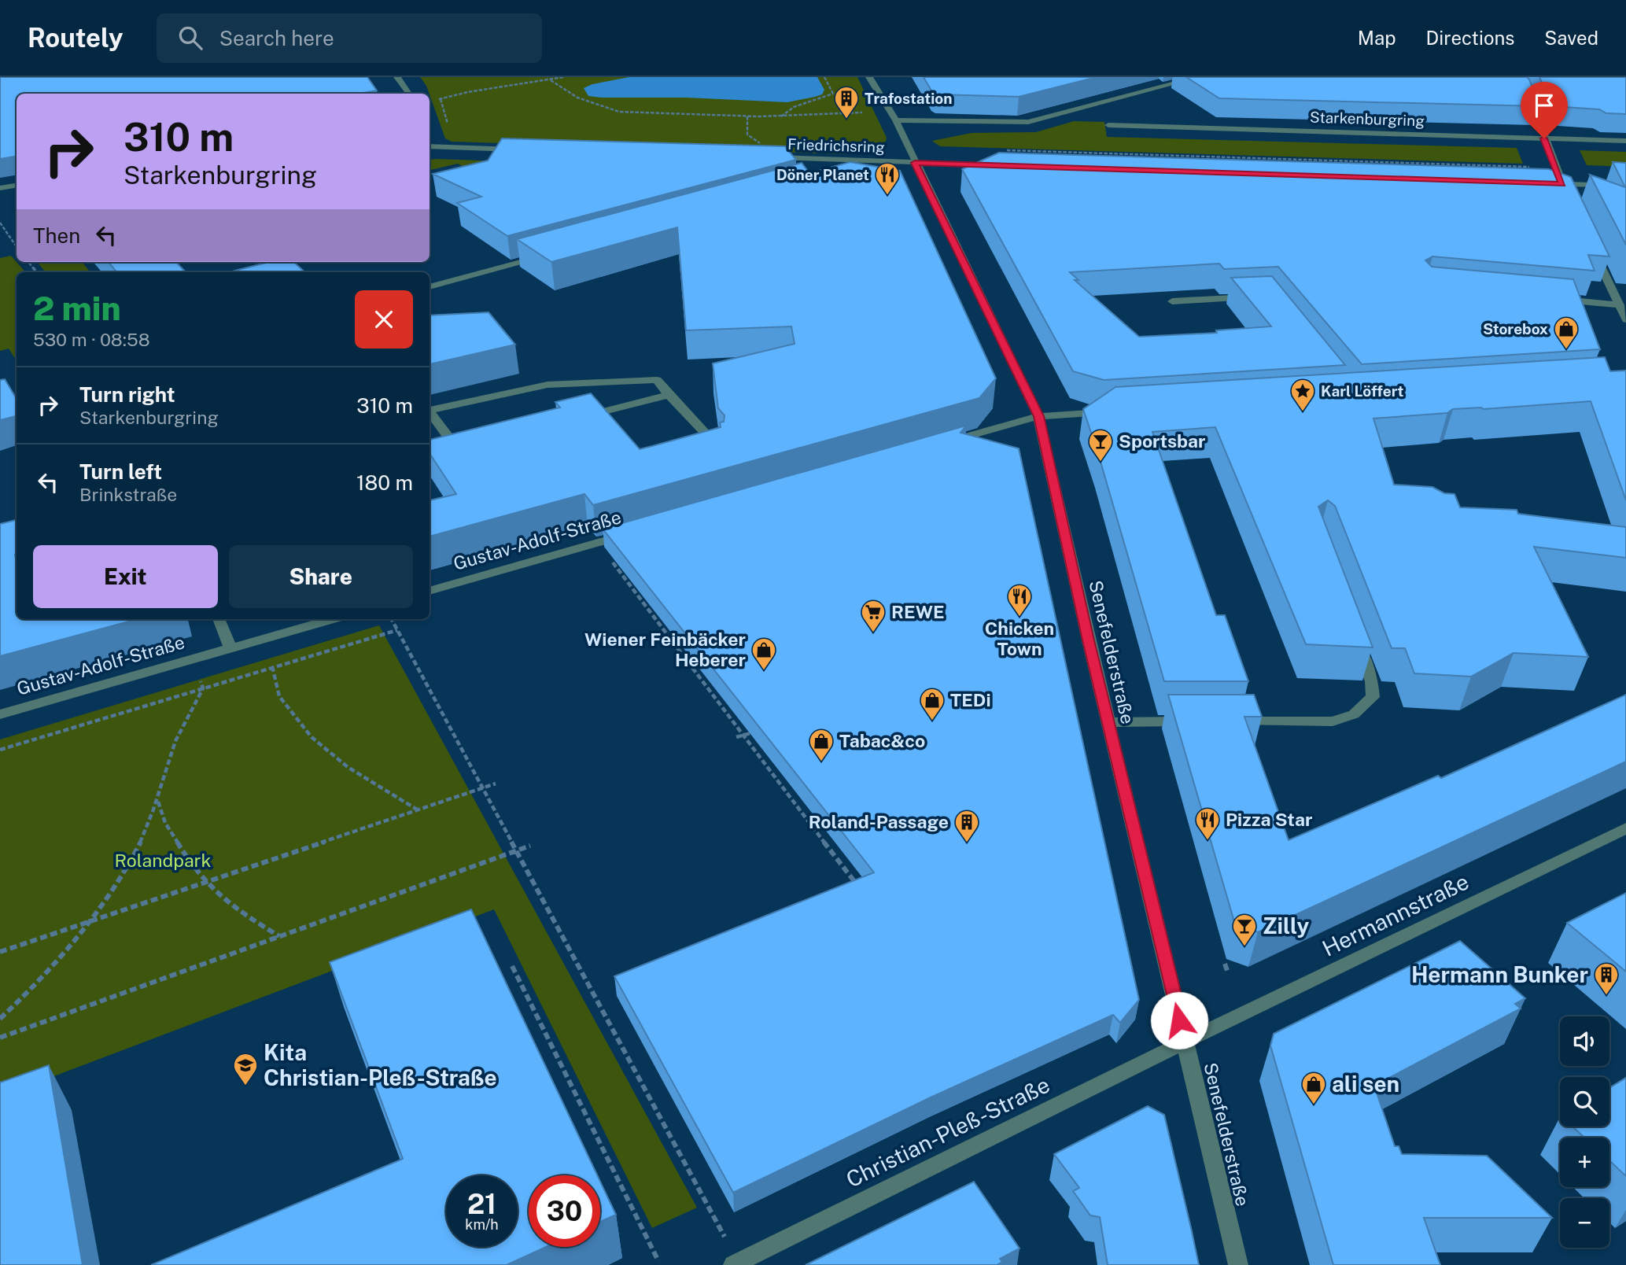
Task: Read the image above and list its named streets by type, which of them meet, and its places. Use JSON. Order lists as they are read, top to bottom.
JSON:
{
  "streets": {
    "street": [
      "Starkenburgring",
      "Friedrichsring",
      "Gustav-Adolf-Straße",
      "Senefelderstraße",
      "Hermannstraße",
      "Christian-Pleß-Straße"
    ]
  },
  "crossings": [
    ["Friedrichsring", "Senefelderstraße"],
    ["Senefelderstraße", "Hermannstraße"],
    ["Senefelderstraße", "Christian-Pleß-Straße"],
    ["Hermannstraße", "Christian-Pleß-Straße"]
  ],
  "parks": ["Rolandpark"],
  "places": {
    "building": ["Trafostation", "Roland-Passage", "Hermann Bunker"],
    "restaurant": ["Döner Planet", "Chicken Town", "Pizza Star"],
    "shop": [
      "Storebox",
      "Wiener Feinbäcker Heberer",
      "TEDi",
      "Tabac&co",
      "ali sen"
    ],
    "place": ["Karl Löffert"],
    "bar": ["Sportsbar", "Zilly"],
    "supermarket": ["REWE"],
    "school or university": ["Kita Christian-Pleß-Straße"]
  },
  "page": {
    "header": "Routely",
    "search": "Search here",
    "nav": ["Map", "Directions", "Saved"],
    "turn": ["310 m", "Starkenburgring"],
    "then": "Then",
    "heading": ["2 min", "530 m · 08:58"],
    "list": [
      {
        "name": "Turn right",
        "note": "Starkenburgring",
        "value": "310 m"
      },
      {
        "name": "Turn left",
        "note": "Brinkstraße",
        "value": "180 m"
      }
    ],
    "buttons": ["Exit", "Share"],
    "map_buttons": ["+", "−"],
    "speed": "21 km/h",
    "limit": "30"
  }
}
